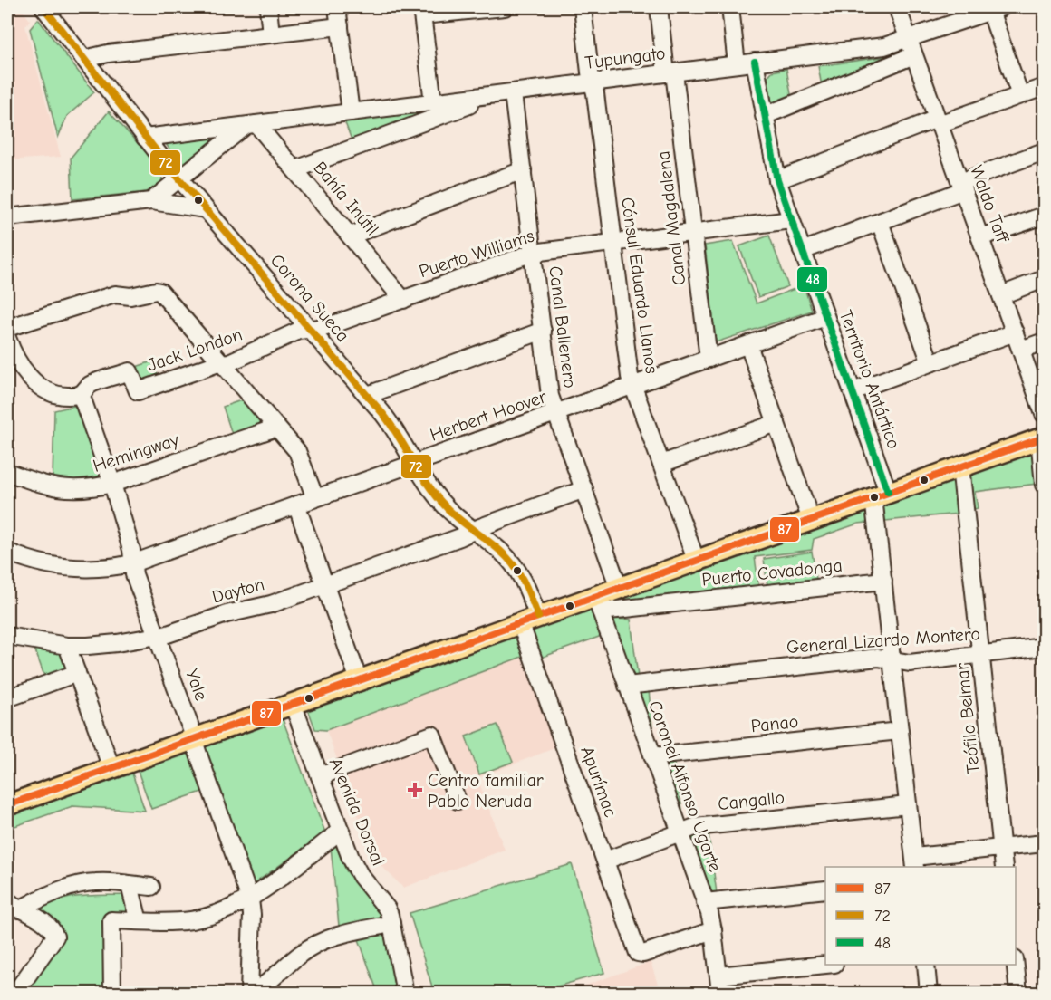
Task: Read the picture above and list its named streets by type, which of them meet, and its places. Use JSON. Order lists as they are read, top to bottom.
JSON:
{
  "streets": {
    "street": [
      "Tupungato",
      "Bahía Inútil",
      "Waldo Taff",
      "Canal Magdalena",
      "Puerto Williams",
      "Cónsul Eduardo Llanos",
      "Corona Sueca",
      "Canal Ballenero",
      "Jack London",
      "Territorio Antártico",
      "Herbert Hoover",
      "Hemingway",
      "Puerto Covadonga",
      "Dayton",
      "General Lizardo Montero",
      "Yale",
      "Teófilo Belmar",
      "Panao",
      "Apurímac",
      "Coronel Alfonso Ugarte",
      "Cangallo",
      "Avenida Dorsal"
    ]
  },
  "crossings": [
    ["Tupungato", "Bahía Inútil"],
    ["Tupungato", "Waldo Taff"],
    ["Tupungato", "Canal Magdalena"],
    ["Tupungato", "Cónsul Eduardo Llanos"],
    ["Tupungato", "Corona Sueca"],
    ["Tupungato", "Canal Ballenero"],
    ["Tupungato", "Territorio Antártico"],
    ["Bahía Inútil", "Puerto Williams"],
    ["Canal Magdalena", "Puerto Williams"],
    ["Canal Magdalena", "Herbert Hoover"],
    ["Puerto Williams", "Cónsul Eduardo Llanos"],
    ["Puerto Williams", "Corona Sueca"],
    ["Puerto Williams", "Canal Ballenero"],
    ["Puerto Williams", "Jack London"],
    ["Puerto Williams", "Territorio Antártico"],
    ["Cónsul Eduardo Llanos", "Herbert Hoover"],
    ["Corona Sueca", "Jack London"],
    ["Corona Sueca", "Herbert Hoover"],
    ["Corona Sueca", "Dayton"],
    ["Corona Sueca", "Apurímac"],
    ["Canal Ballenero", "Herbert Hoover"],
    ["Canal Ballenero", "Dayton"],
    ["Jack London", "Yale"],
    ["Territorio Antártico", "Herbert Hoover"],
    ["Territorio Antártico", "Puerto Covadonga"],
    ["Territorio Antártico", "General Lizardo Montero"],
    ["Territorio Antártico", "Panao"],
    ["Territorio Antártico", "Cangallo"],
    ["Herbert Hoover", "Yale"],
    ["Hemingway", "Yale"],
    ["Puerto Covadonga", "Coronel Alfonso Ugarte"],
    ["Dayton", "Yale"],
    ["General Lizardo Montero", "Teófilo Belmar"],
    ["General Lizardo Montero", "Coronel Alfonso Ugarte"],
    ["Panao", "Coronel Alfonso Ugarte"],
    ["Apurímac", "Coronel Alfonso Ugarte"],
    ["Apurímac", "Cangallo"],
    ["Coronel Alfonso Ugarte", "Cangallo"]
  ],
  "places": {
    "health": ["Centro familiar Pablo Neruda"]
  },
  "lines": ["transit line 72", "transit line 48", "transit line 87"],
  "legend": ["87", "72", "48"]
}
